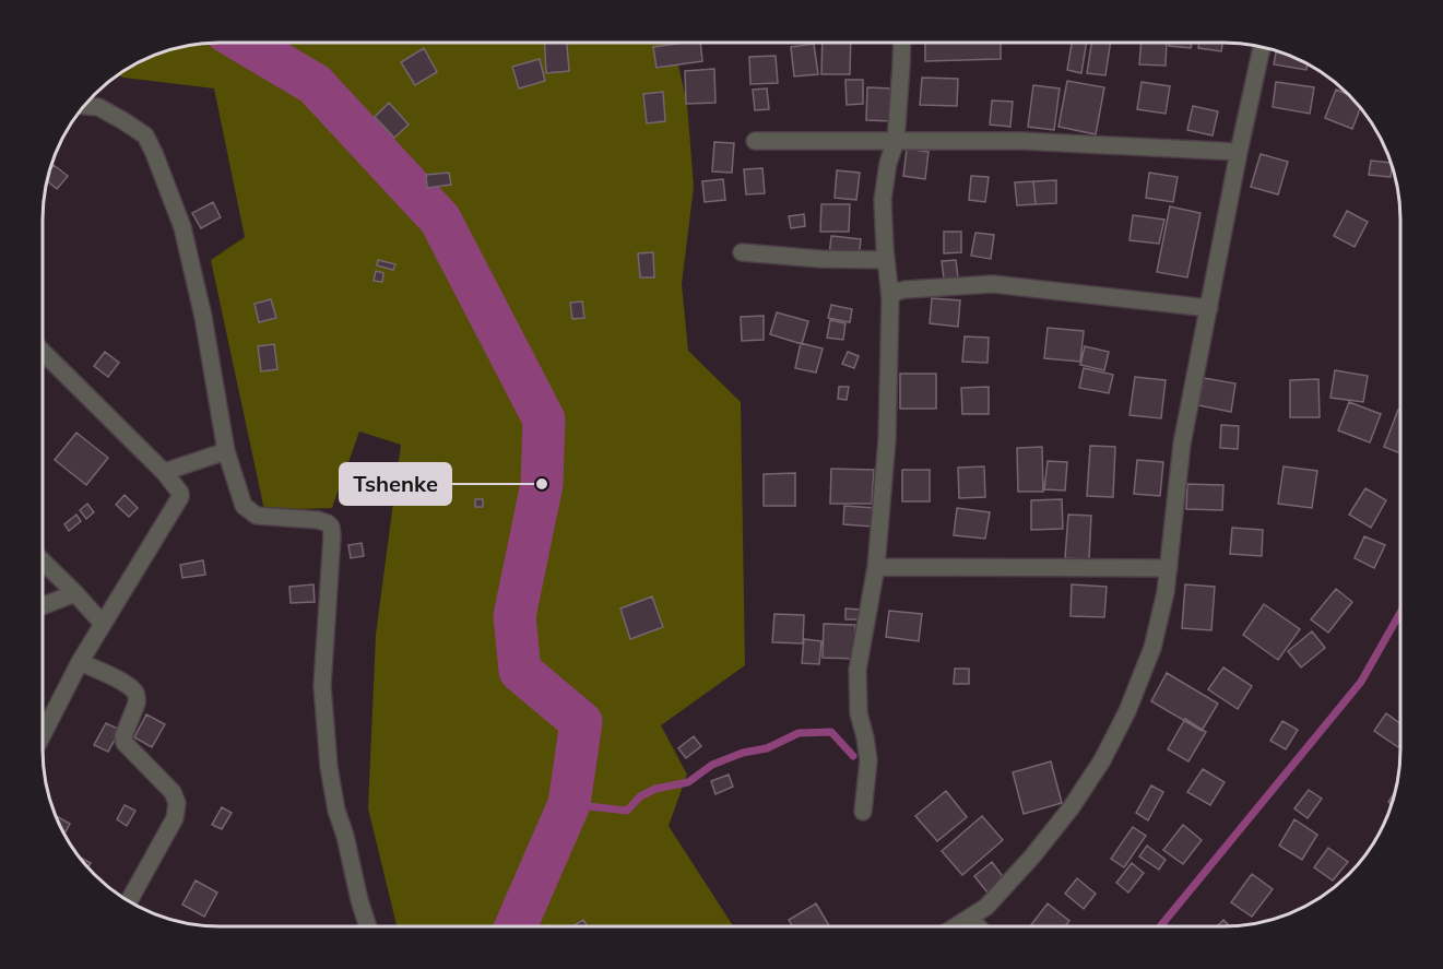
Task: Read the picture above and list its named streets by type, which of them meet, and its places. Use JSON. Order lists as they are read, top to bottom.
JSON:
{
  "places": ["Tshenke"]
}
